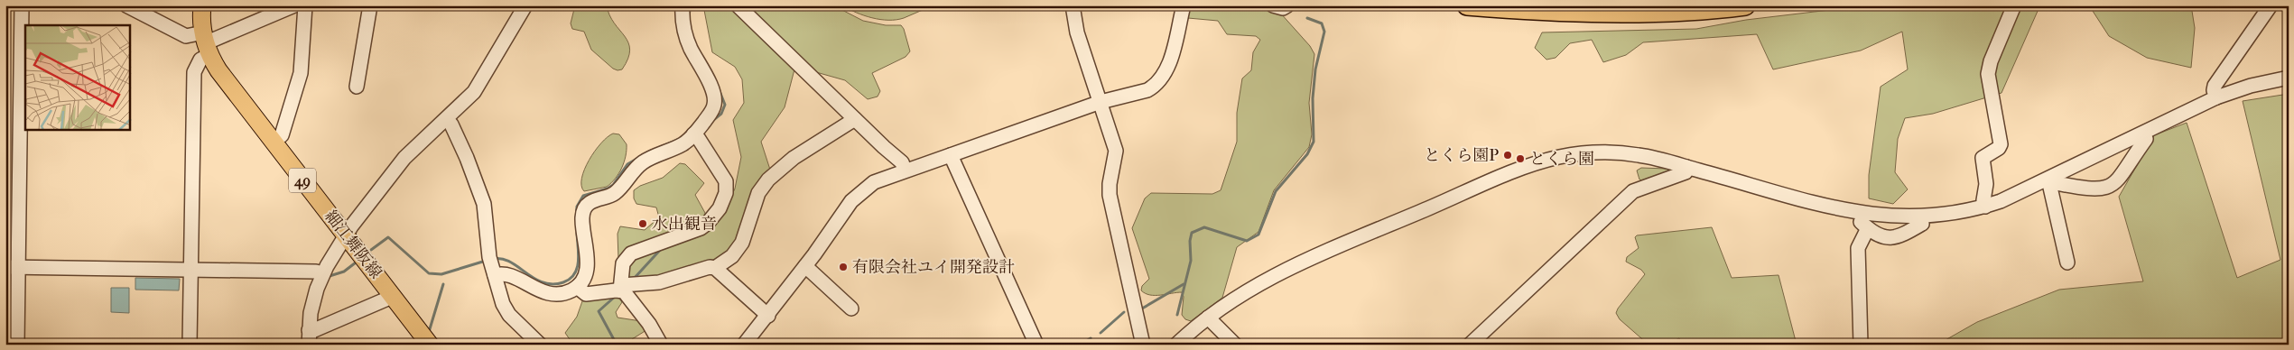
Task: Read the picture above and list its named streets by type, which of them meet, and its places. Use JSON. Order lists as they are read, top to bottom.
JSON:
{
  "streets": {
    "main road": ["49", "細江舞阪線"]
  },
  "places": [
    "とくら園P",
    "とくら園",
    "水出観音",
    "有限会社ユイ開発設計"
  ]
}
